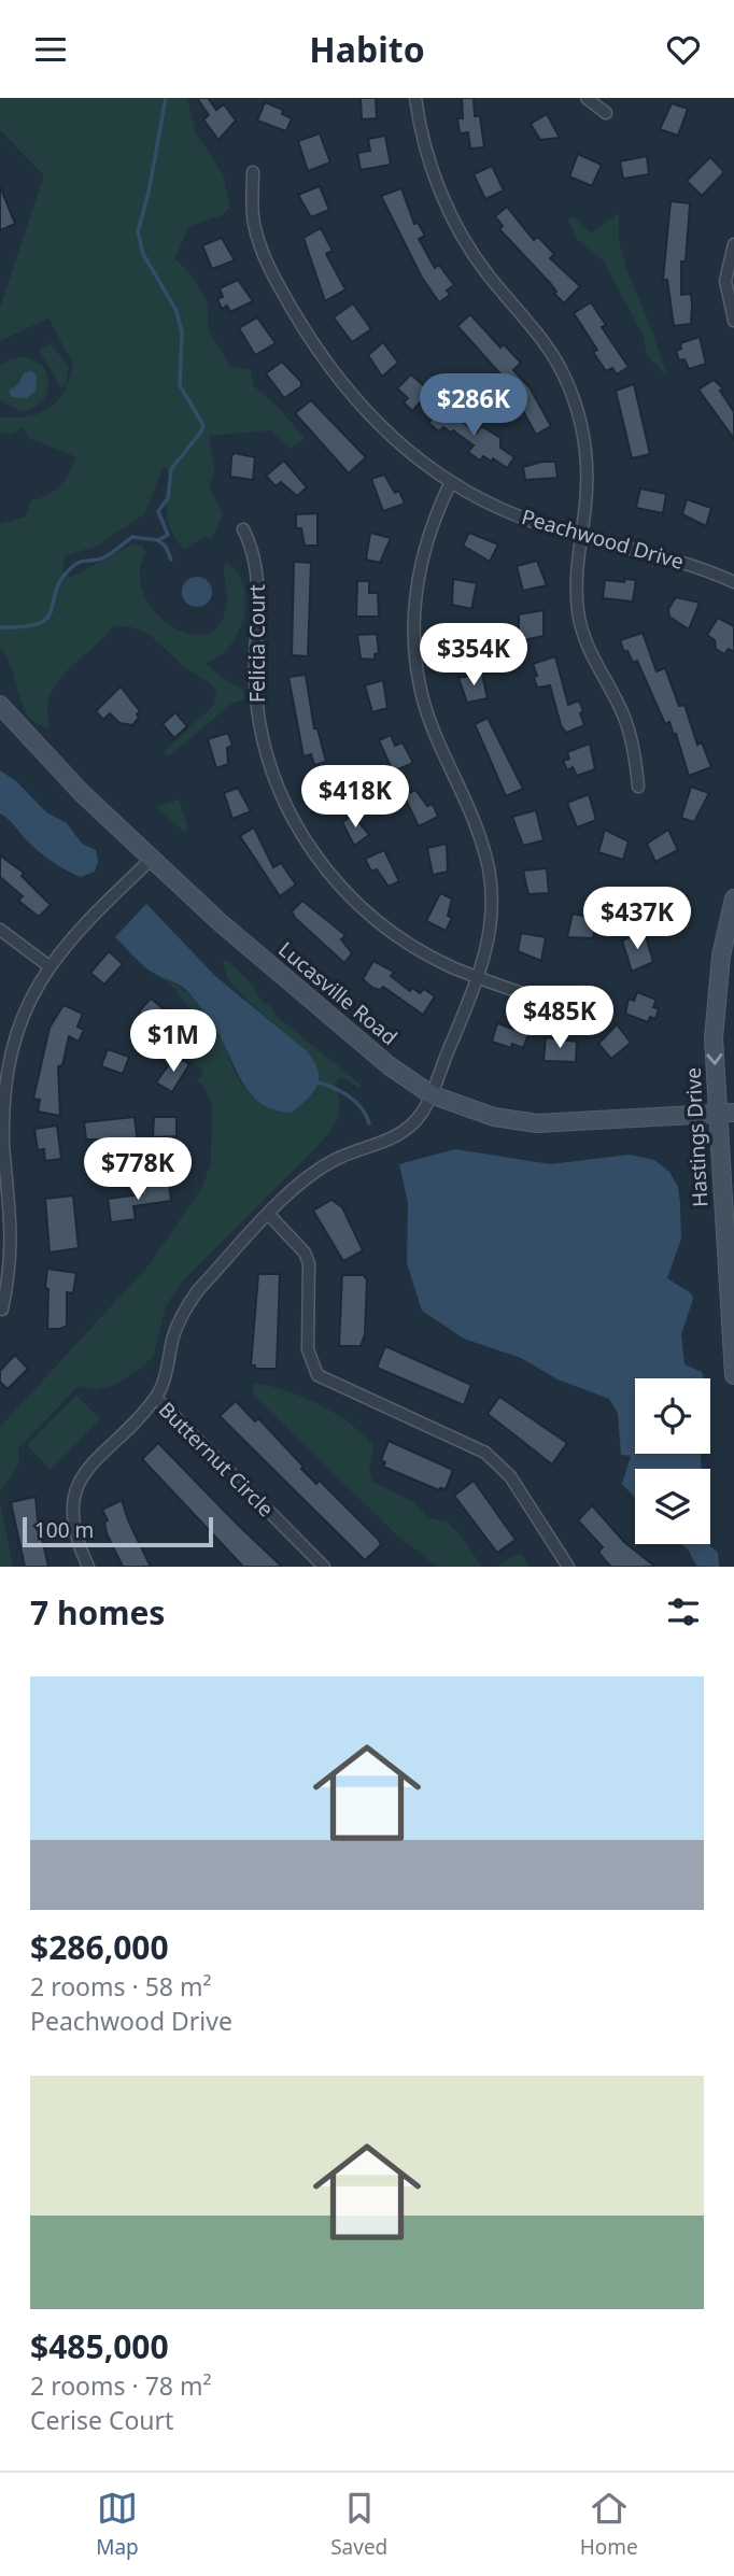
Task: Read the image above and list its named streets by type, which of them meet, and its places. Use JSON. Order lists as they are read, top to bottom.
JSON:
{
  "streets": {
    "street": [
      "Peachwood Drive",
      "Felicia Court",
      "Lucasville Road",
      "Hastings Drive",
      "Butternut Circle"
    ]
  },
  "crossings": [
    ["Lucasville Road", "Hastings Drive"]
  ],
  "one_way": ["Hastings Drive"],
  "scale_bar": "100 m",
  "page": {
    "header": "Habito",
    "price": [
      "$286K",
      "$354K",
      "$418K",
      "$437K",
      "$485K",
      "$1M",
      "$778K"
    ],
    "scale": "100 m",
    "heading": "7 homes",
    "list": [
      {
        "name": "$286,000",
        "note": "2 rooms · 58 m² · Peachwood Drive"
      },
      {
        "name": "$485,000",
        "note": "2 rooms · 78 m² · Cerise Court"
      }
    ],
    "tabs": ["Map", "Saved", "Home"]
  }
}
